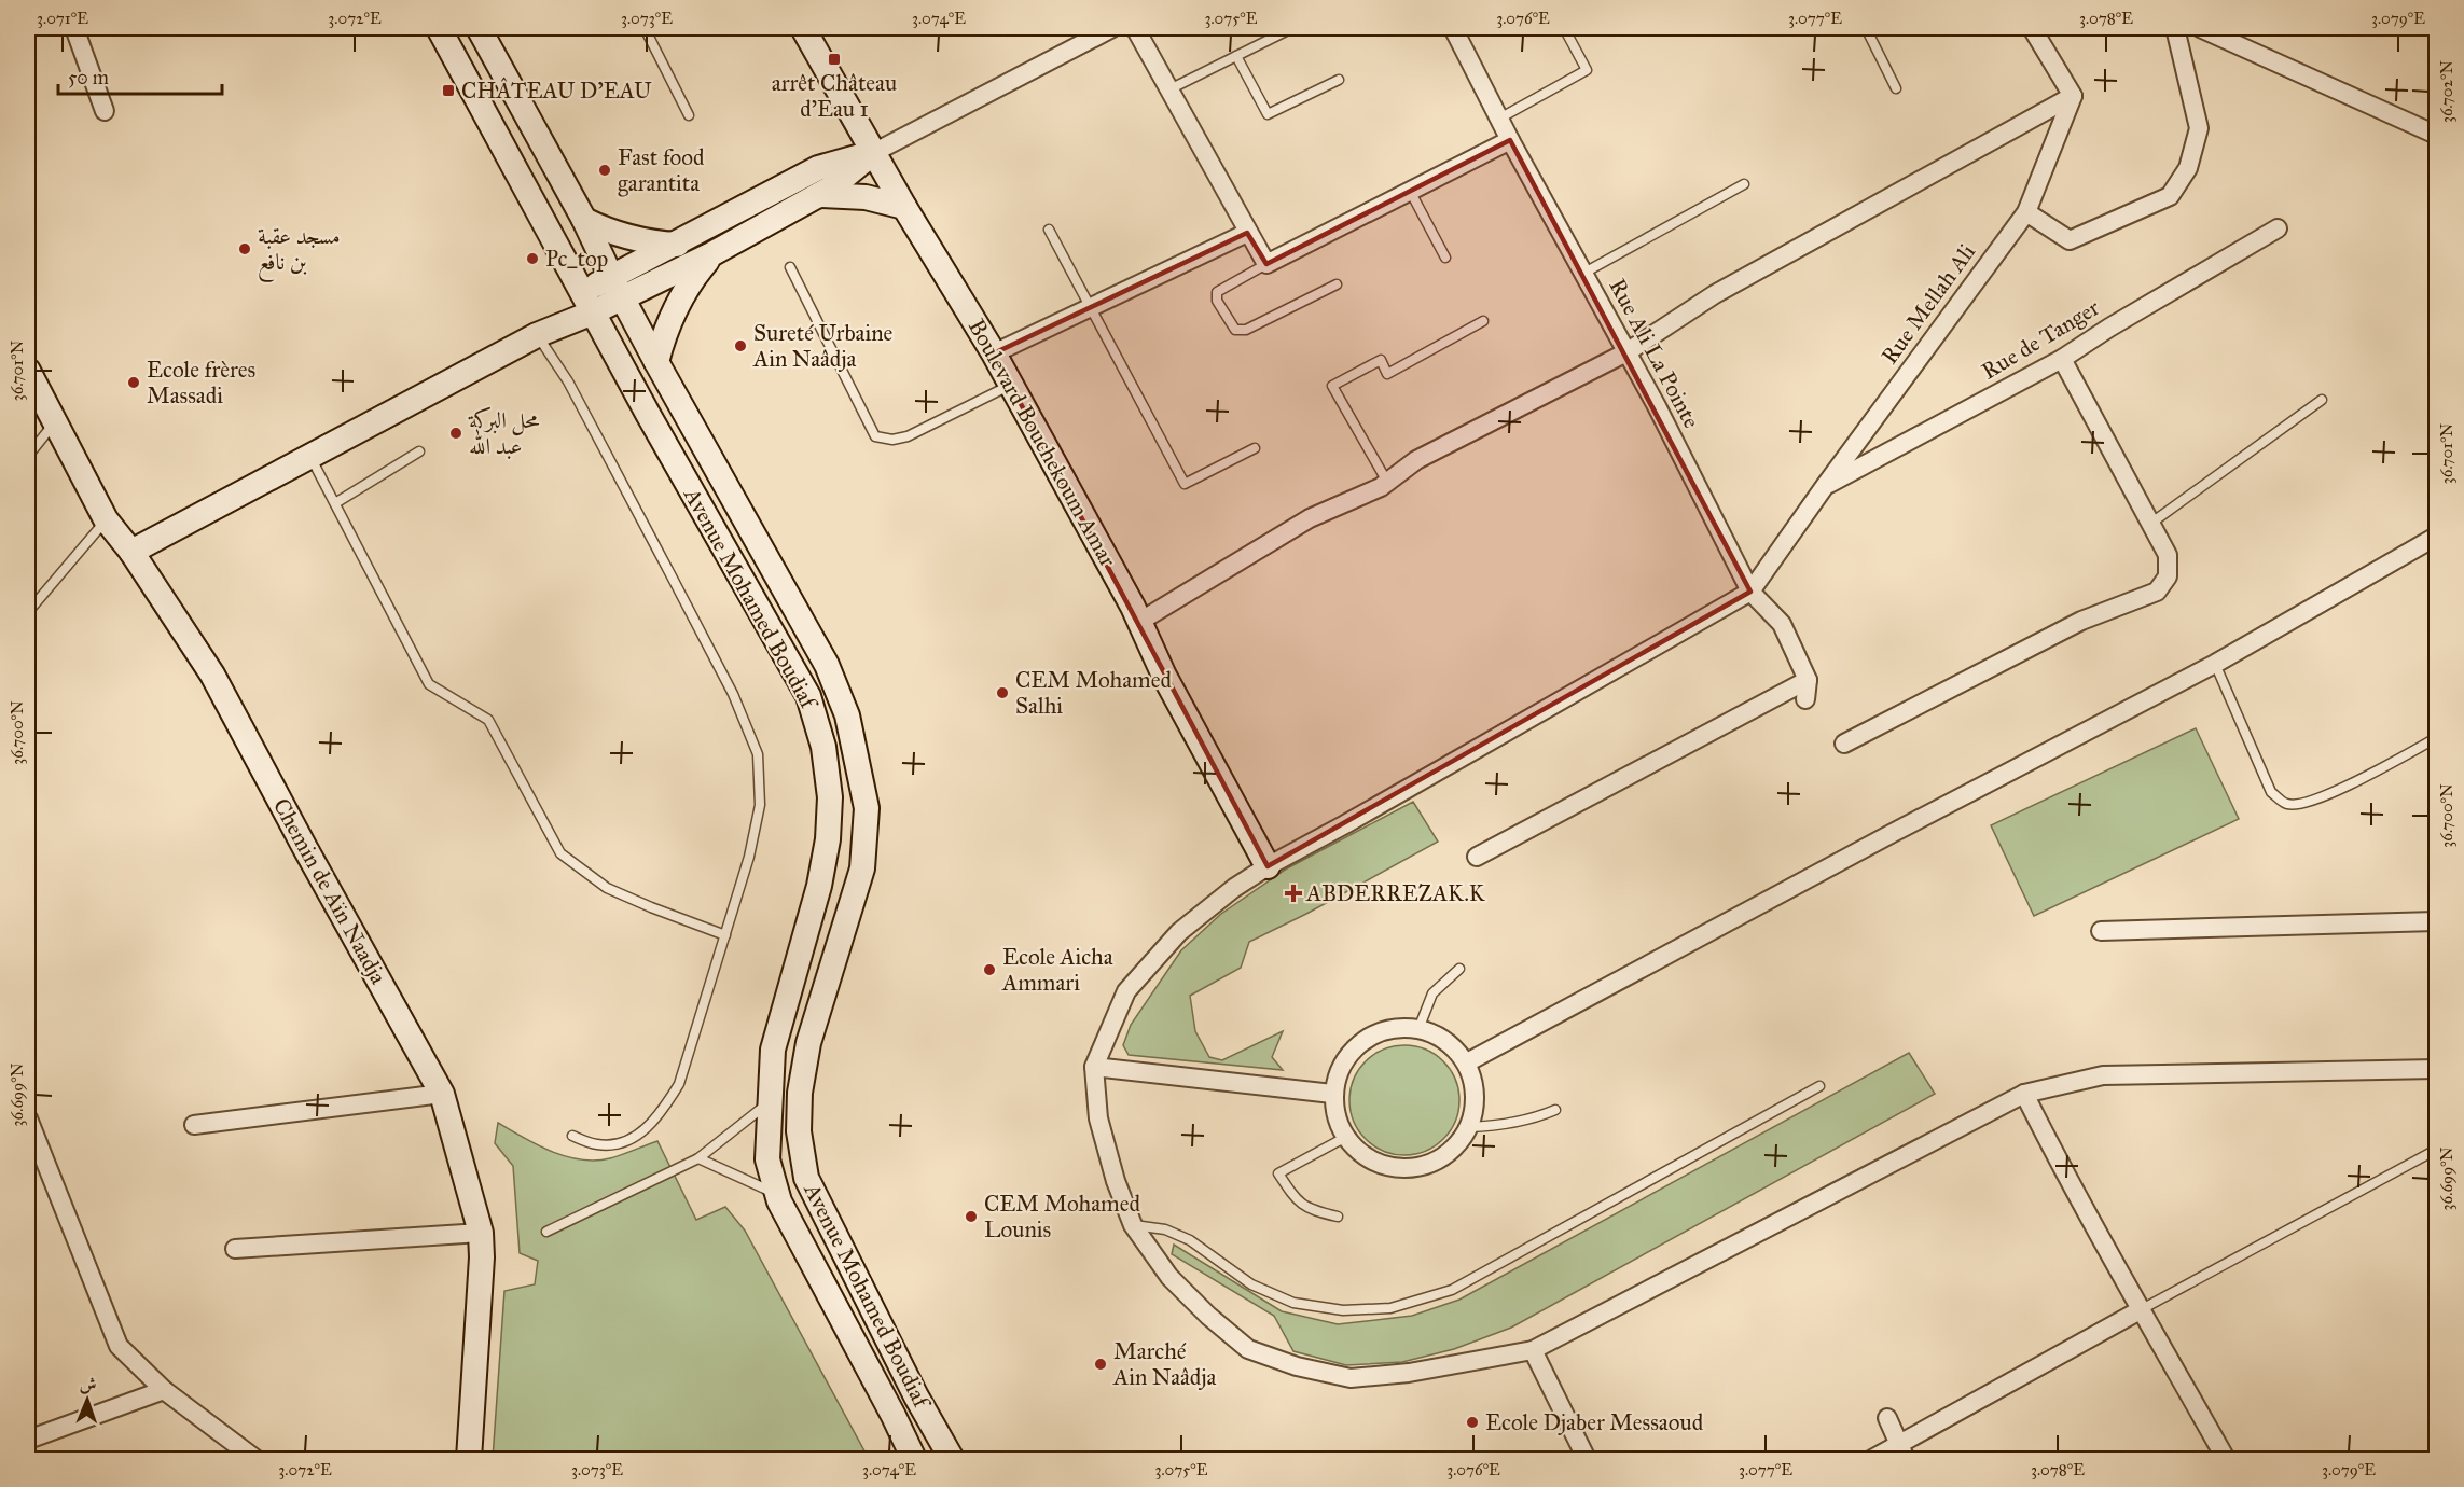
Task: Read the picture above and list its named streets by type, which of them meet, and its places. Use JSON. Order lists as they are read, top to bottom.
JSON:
{
  "streets": {
    "main road": ["Boulevard Bouchekoum Amar", "Avenue Mohamed Boudiaf", "Chemin de Aïn Naadja"],
    "street": ["Rue Mellah Ali", "Rue de Tanger", "Rue Ali La Pointe"]
  },
  "crossings": [
    ["Rue Mellah Ali", "Rue de Tanger"],
    ["Rue Mellah Ali", "Rue Ali La Pointe"]
  ],
  "places": {
    "transit": ["arrêt Château d'Eau 1", "CHÂTEAU D'EAU"],
    "other": [
      "Fast food garantita",
      "مسجد عقبة بن نافع",
      "Pc_top",
      "Sureté Urbaine Ain Naâdja",
      "Ecole frères Massadi",
      "محل البركة عبد الله",
      "CEM Mohamed Salhi",
      "Ecole Aicha Ammari",
      "CEM Mohamed Lounis",
      "Marché Ain Naâdja",
      "Ecole Djaber Messaoud"
    ],
    "health": ["ABDERREZAK.K"]
  },
  "scale_bar": "50 m",
  "north": "top",
  "coordinates": [
    "3.071°E",
    "3.072°E",
    "3.073°E",
    "3.074°E",
    "3.075°E",
    "3.076°E",
    "3.077°E",
    "3.078°E",
    "3.079°E",
    "36.702°N",
    "36.701°N",
    "36.700°N",
    "36.699°N"
  ]
}
